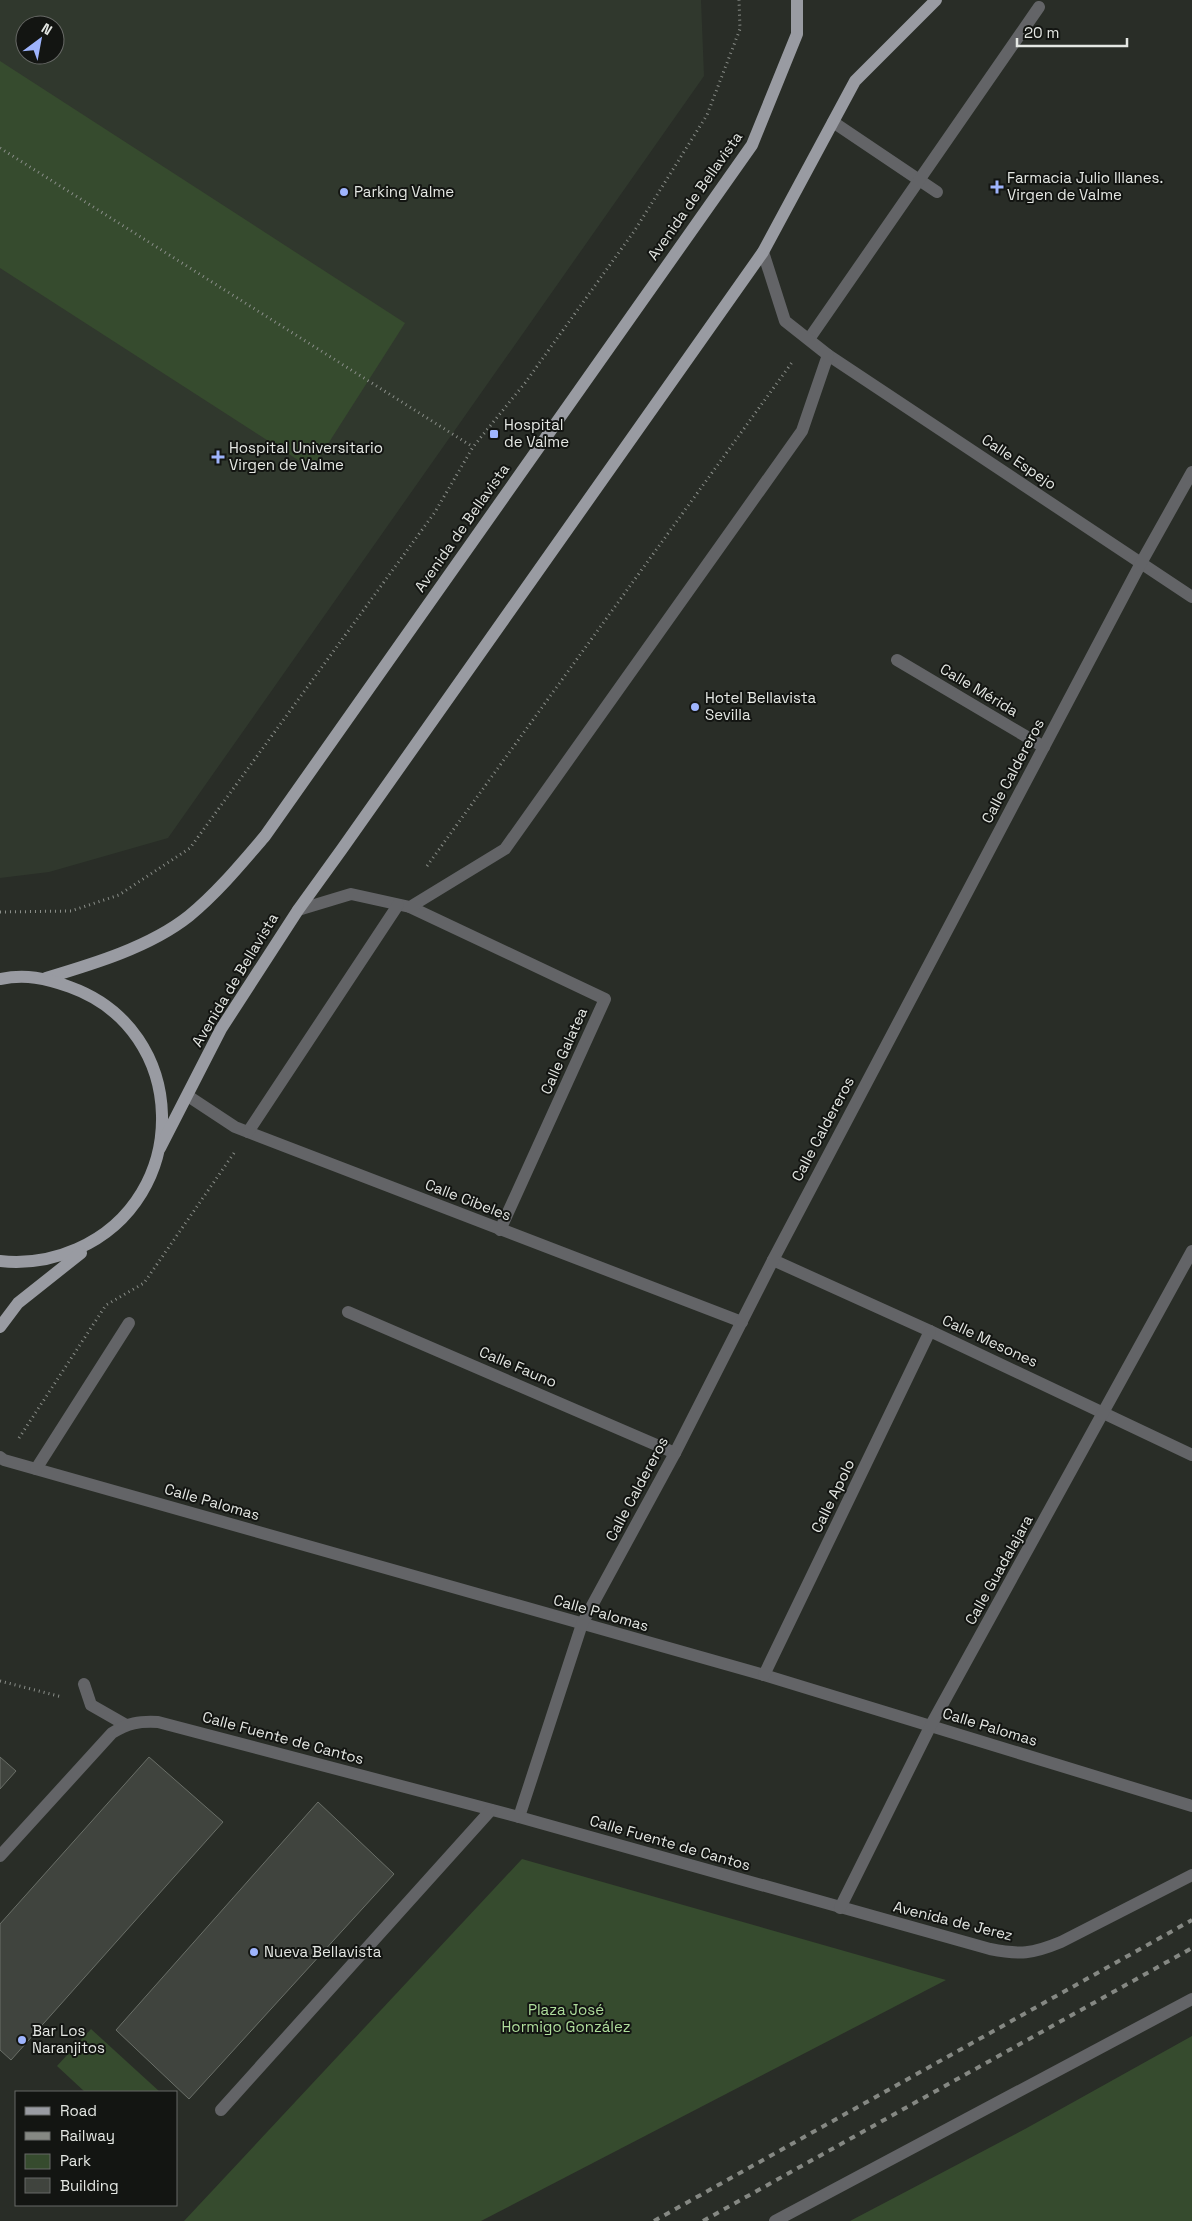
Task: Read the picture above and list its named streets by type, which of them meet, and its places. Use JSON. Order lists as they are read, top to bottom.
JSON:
{
  "streets": {
    "main road": ["Avenida de Bellavista"],
    "street": [
      "Calle Espejo",
      "Calle Mérida",
      "Calle Caldereros",
      "Calle Galatea",
      "Calle Cibeles",
      "Calle Mesones",
      "Calle Fauno",
      "Calle Apolo",
      "Calle Palomas",
      "Calle Guadalajara",
      "Calle Fuente de Cantos",
      "Avenida de Jerez"
    ]
  },
  "crossings": [
    ["Avenida de Bellavista", "Calle Galatea"],
    ["Avenida de Bellavista", "Calle Cibeles"],
    ["Calle Espejo", "Calle Caldereros"],
    ["Calle Mérida", "Calle Caldereros"],
    ["Calle Caldereros", "Calle Cibeles"],
    ["Calle Caldereros", "Calle Mesones"],
    ["Calle Caldereros", "Calle Fauno"],
    ["Calle Caldereros", "Calle Palomas"],
    ["Calle Caldereros", "Calle Fuente de Cantos"],
    ["Calle Galatea", "Calle Cibeles"],
    ["Calle Mesones", "Calle Apolo"],
    ["Calle Mesones", "Calle Guadalajara"],
    ["Calle Apolo", "Calle Palomas"],
    ["Calle Palomas", "Calle Guadalajara"],
    ["Calle Guadalajara", "Calle Fuente de Cantos"],
    ["Calle Guadalajara", "Avenida de Jerez"],
    ["Calle Fuente de Cantos", "Avenida de Jerez"]
  ],
  "parks": ["Plaza José Hormigo González"],
  "places": {
    "health": ["Farmacia Julio Illanes. Virgen de Valme", "Hospital Universitario Virgen de Valme"],
    "other": [
      "Parking Valme",
      "Hotel Bellavista Sevilla",
      "Nueva Bellavista",
      "Bar Los Naranjitos"
    ],
    "transit": ["Hospital de Valme"]
  },
  "legend": [
    "Road",
    "Railway",
    "Park",
    "Building"
  ],
  "scale_bar": "20 m",
  "north": "top right"
}
